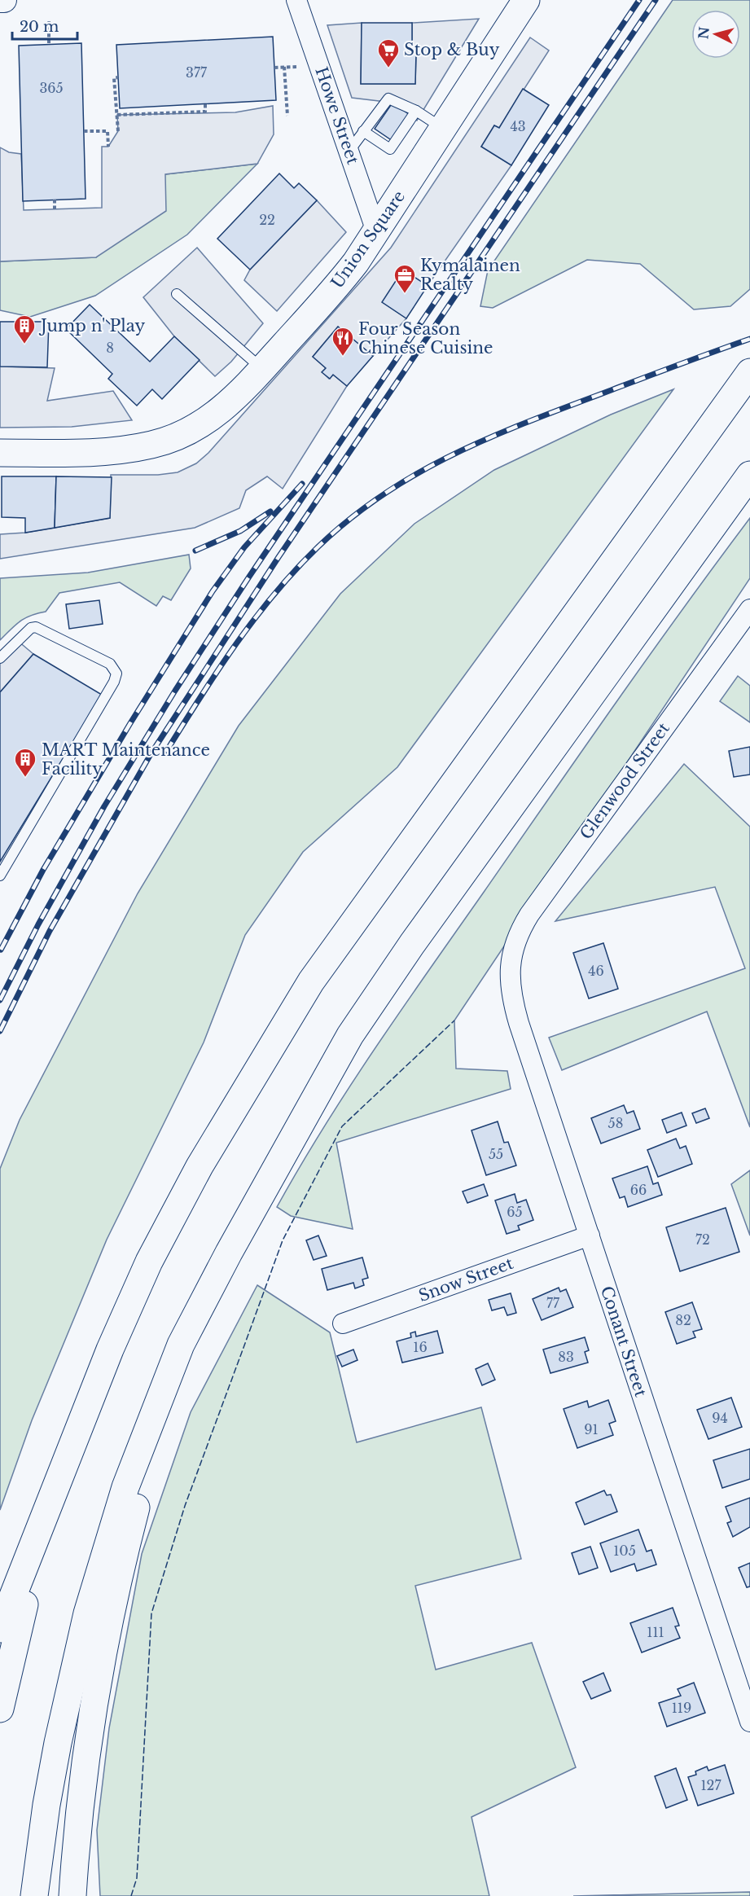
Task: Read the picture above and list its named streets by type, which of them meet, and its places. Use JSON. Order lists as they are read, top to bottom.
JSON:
{
  "streets": {
    "main road": ["Union Square"],
    "street": [
      "Howe Street",
      "Glenwood Street",
      "Snow Street",
      "Conant Street"
    ]
  },
  "crossings": [
    ["Howe Street", "Union Square"],
    ["Glenwood Street", "Conant Street"],
    ["Snow Street", "Conant Street"]
  ],
  "places": {
    "supermarket": ["Stop & Buy"],
    "office": ["Kymalainen Realty"],
    "building": ["Jump n' Play", "MART Maintenance Facility"],
    "restaurant": ["Four Season Chinese Cuisine"]
  },
  "house_numbers": [
    "377",
    "365",
    "43",
    "22",
    "8",
    "46",
    "58",
    "55",
    "66",
    "65",
    "72",
    "77",
    "82",
    "16",
    "83",
    "94",
    "91",
    "105",
    "111",
    "119",
    "127"
  ],
  "scale_bar": "20 m",
  "north": "left"
}
